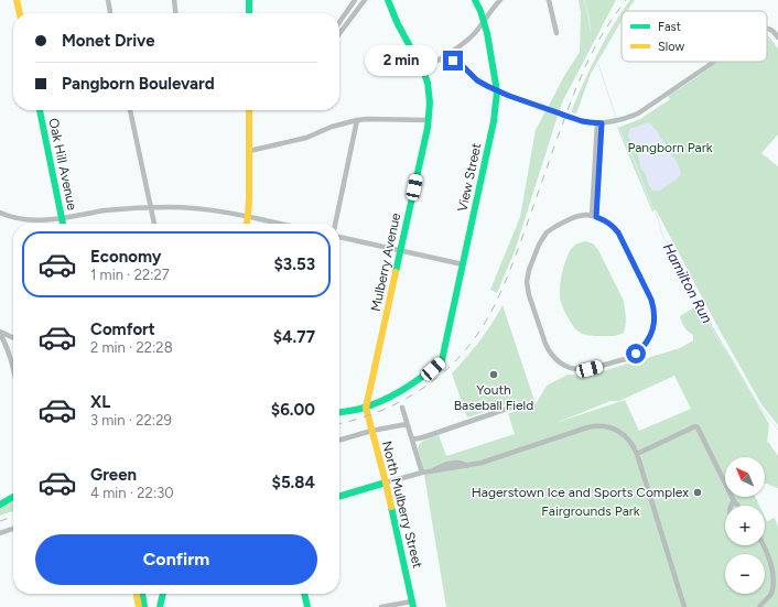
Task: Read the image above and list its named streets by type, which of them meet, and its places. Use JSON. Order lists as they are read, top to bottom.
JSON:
{
  "streets": {
    "street": [
      "Oak Hill Avenue",
      "View Street",
      "Mulberry Avenue",
      "North Mulberry Street"
    ]
  },
  "crossings": [
    ["View Street", "Mulberry Avenue"],
    ["View Street", "North Mulberry Street"],
    ["Mulberry Avenue", "North Mulberry Street"]
  ],
  "water": ["Hamilton Run"],
  "parks": ["Pangborn Park", "Fairgrounds Park"],
  "places": ["Youth Baseball Field", "Hagerstown Ice and Sports Complex"],
  "legend": ["Fast", "Slow"],
  "north": "top left",
  "page": {
    "banner": ["Monet Drive", "Pangborn Boulevard"],
    "bubble": "2 min",
    "list": [
      {
        "name": "Economy",
        "note": "1 min · 22:27",
        "value": "$3.53"
      },
      {
        "name": "Comfort",
        "note": "2 min · 22:28",
        "value": "$4.77"
      },
      {
        "name": "XL",
        "note": "3 min · 22:29",
        "value": "$6.00"
      },
      {
        "name": "Green",
        "note": "4 min · 22:30",
        "value": "$5.84"
      }
    ],
    "map_buttons": ["+", "−"],
    "buttons": "Confirm"
  }
}
